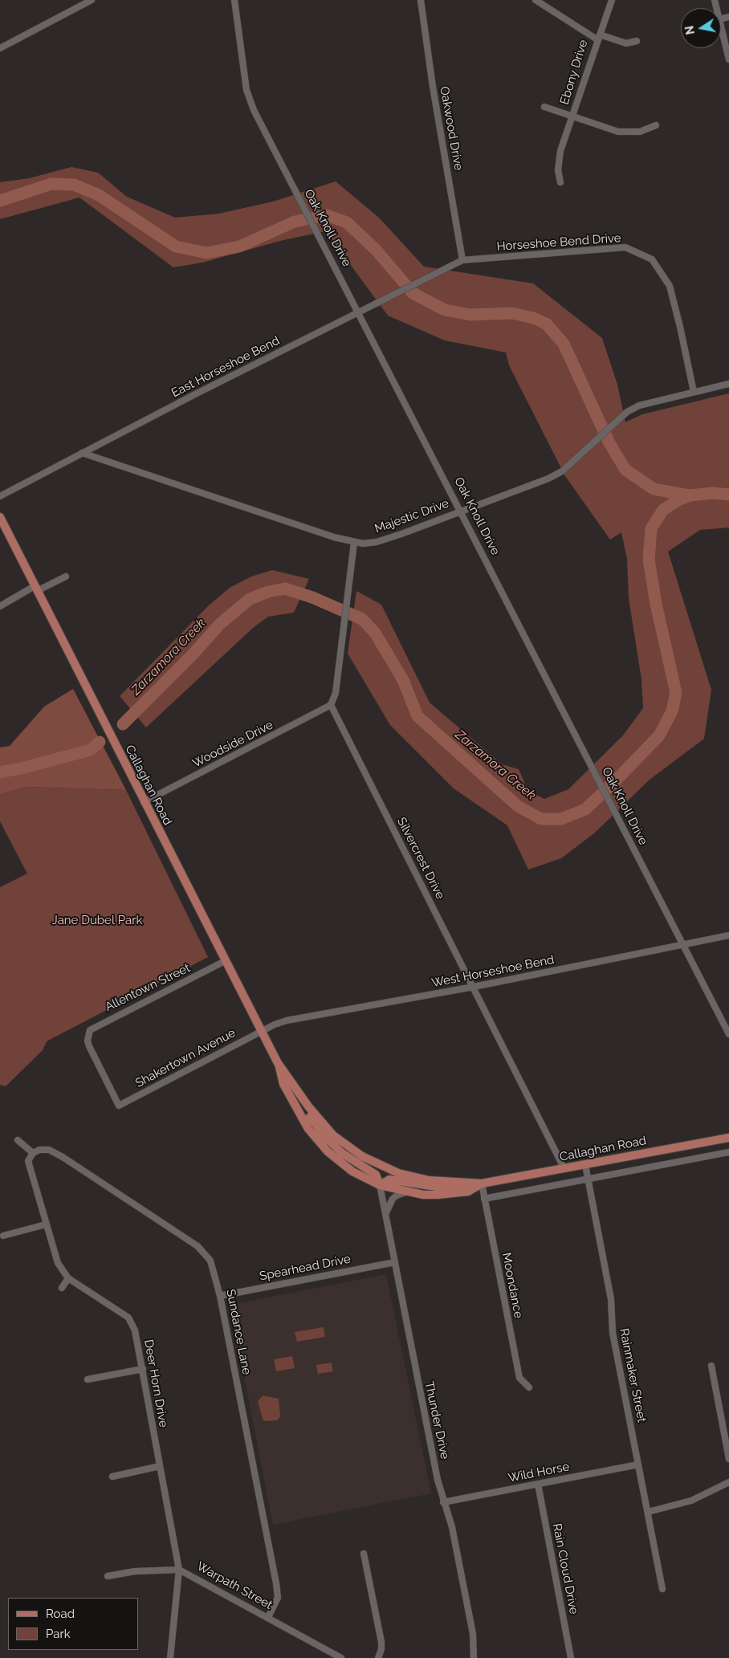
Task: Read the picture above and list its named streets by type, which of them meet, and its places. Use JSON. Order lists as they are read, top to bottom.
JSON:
{
  "streets": {
    "main road": ["Callaghan Road"],
    "street": [
      "Ebony Drive",
      "Oakwood Drive",
      "Oak Knoll Drive",
      "Horseshoe Bend Drive",
      "East Horseshoe Bend",
      "Majestic Drive",
      "Woodside Drive",
      "Silvercrest Drive",
      "West Horseshoe Bend",
      "Allentown Street",
      "Shakertown Avenue",
      "Spearhead Drive",
      "Moondance",
      "Sundance Lane",
      "Rainmaker Street",
      "Deer Horn Drive",
      "Thunder Drive",
      "Wild Horse",
      "Rain Cloud Drive",
      "Warpath Street"
    ]
  },
  "crossings": [
    ["Oakwood Drive", "Horseshoe Bend Drive"],
    ["Oakwood Drive", "East Horseshoe Bend"],
    ["Oak Knoll Drive", "East Horseshoe Bend"],
    ["Oak Knoll Drive", "Majestic Drive"],
    ["Oak Knoll Drive", "West Horseshoe Bend"],
    ["Horseshoe Bend Drive", "East Horseshoe Bend"],
    ["Horseshoe Bend Drive", "Majestic Drive"],
    ["East Horseshoe Bend", "Majestic Drive"],
    ["Woodside Drive", "Callaghan Road"],
    ["Woodside Drive", "Silvercrest Drive"],
    ["Callaghan Road", "Silvercrest Drive"],
    ["Callaghan Road", "West Horseshoe Bend"],
    ["Callaghan Road", "Allentown Street"],
    ["Callaghan Road", "Shakertown Avenue"],
    ["Callaghan Road", "Moondance"],
    ["Callaghan Road", "Rainmaker Street"],
    ["Callaghan Road", "Thunder Drive"],
    ["Silvercrest Drive", "West Horseshoe Bend"],
    ["West Horseshoe Bend", "Shakertown Avenue"],
    ["Allentown Street", "Shakertown Avenue"],
    ["Spearhead Drive", "Sundance Lane"],
    ["Spearhead Drive", "Thunder Drive"],
    ["Sundance Lane", "Deer Horn Drive"],
    ["Sundance Lane", "Warpath Street"],
    ["Rainmaker Street", "Wild Horse"],
    ["Deer Horn Drive", "Warpath Street"],
    ["Thunder Drive", "Wild Horse"],
    ["Wild Horse", "Rain Cloud Drive"]
  ],
  "water": ["Zarzamora Creek"],
  "parks": ["Jane Dubel Park"],
  "legend": ["Road", "Park"],
  "north": "left"
}
